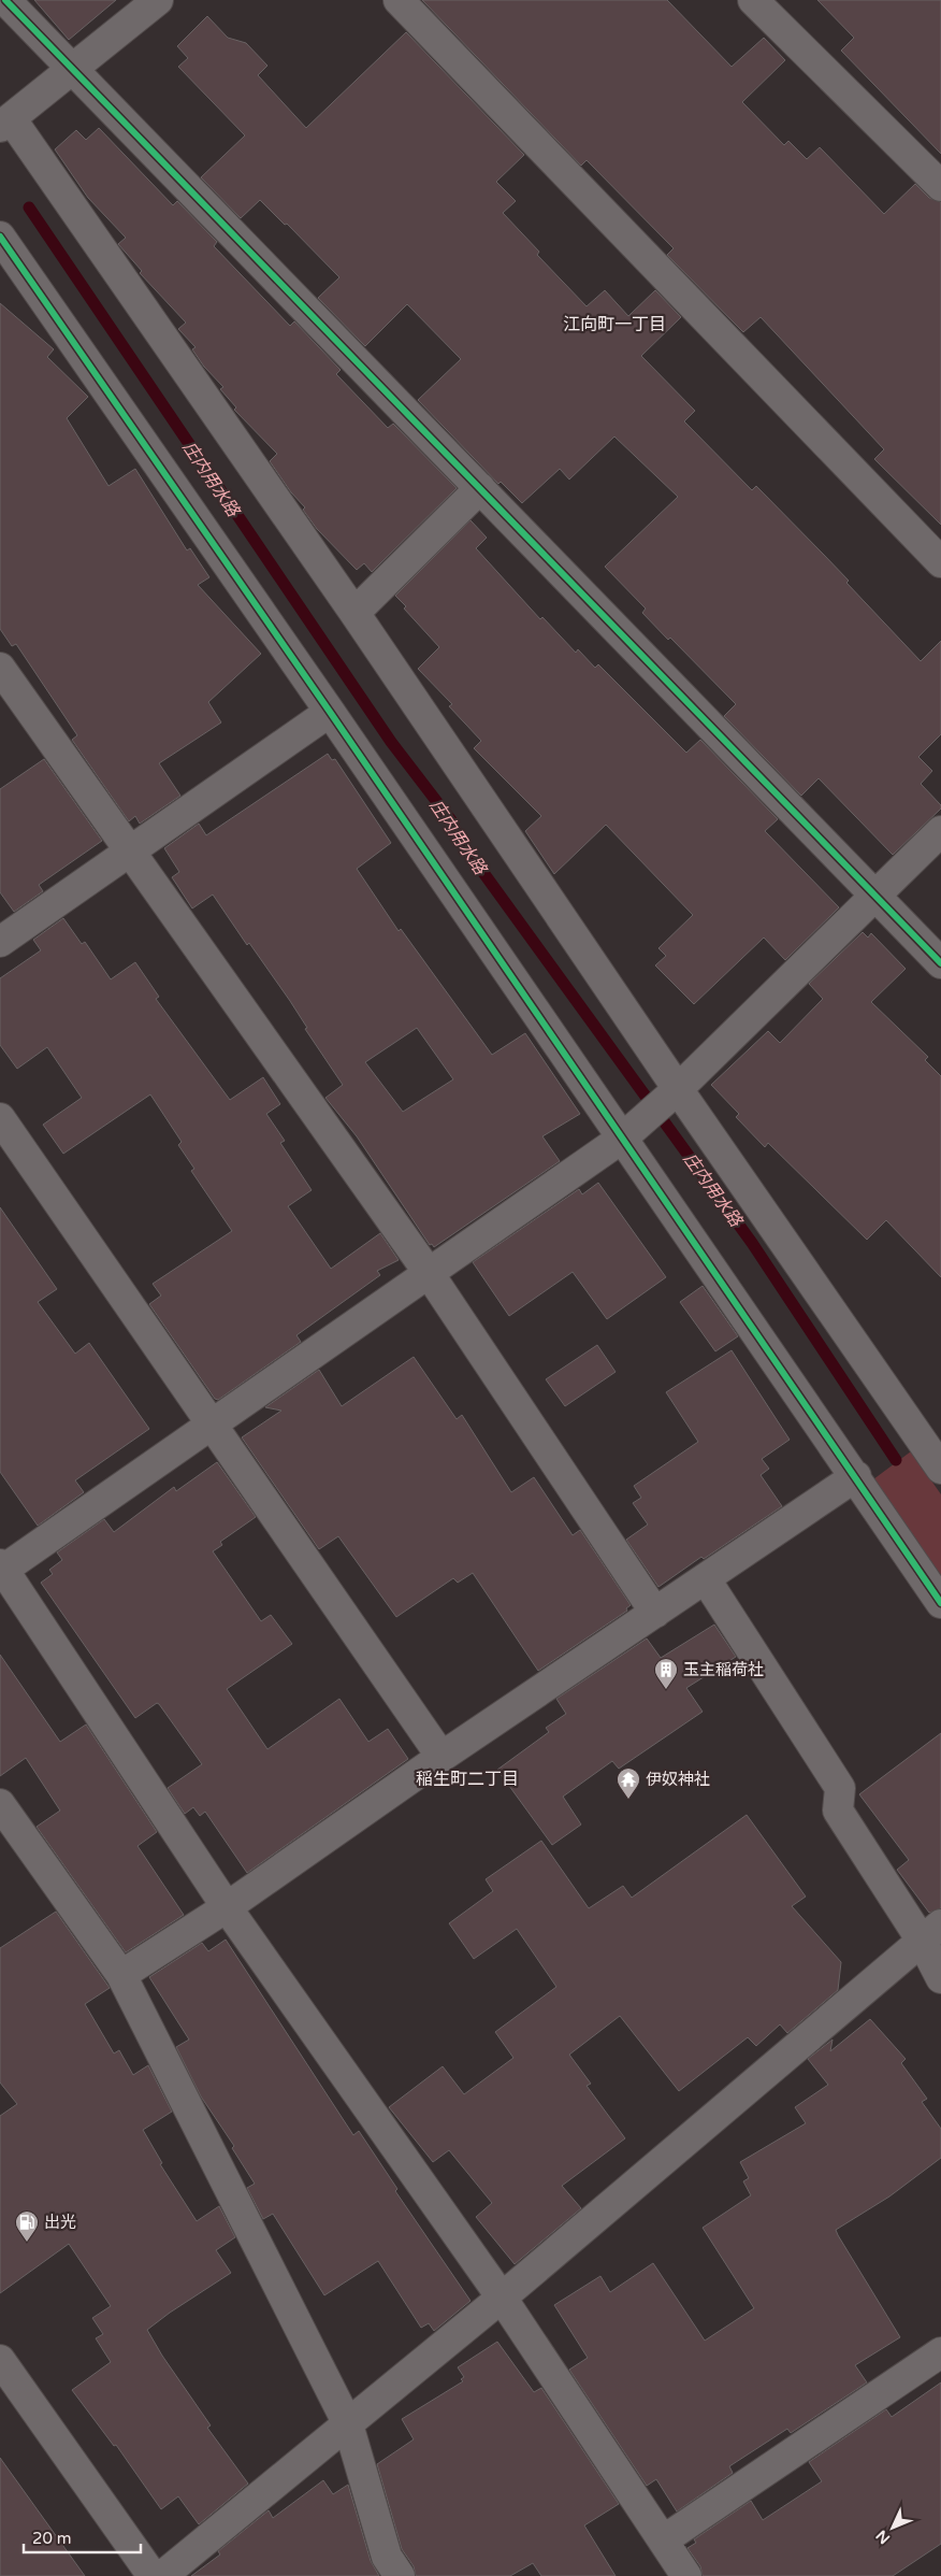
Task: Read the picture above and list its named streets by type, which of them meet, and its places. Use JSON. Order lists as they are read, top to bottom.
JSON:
{
  "districts": ["江向町一丁目", "稲生町二丁目"],
  "water": ["庄内用水路"],
  "places": {
    "building": ["玉主稲荷社"],
    "temple": ["伊奴神社"],
    "fuel station": ["出光"]
  },
  "scale_bar": "20 m",
  "north": "bottom left"
}
